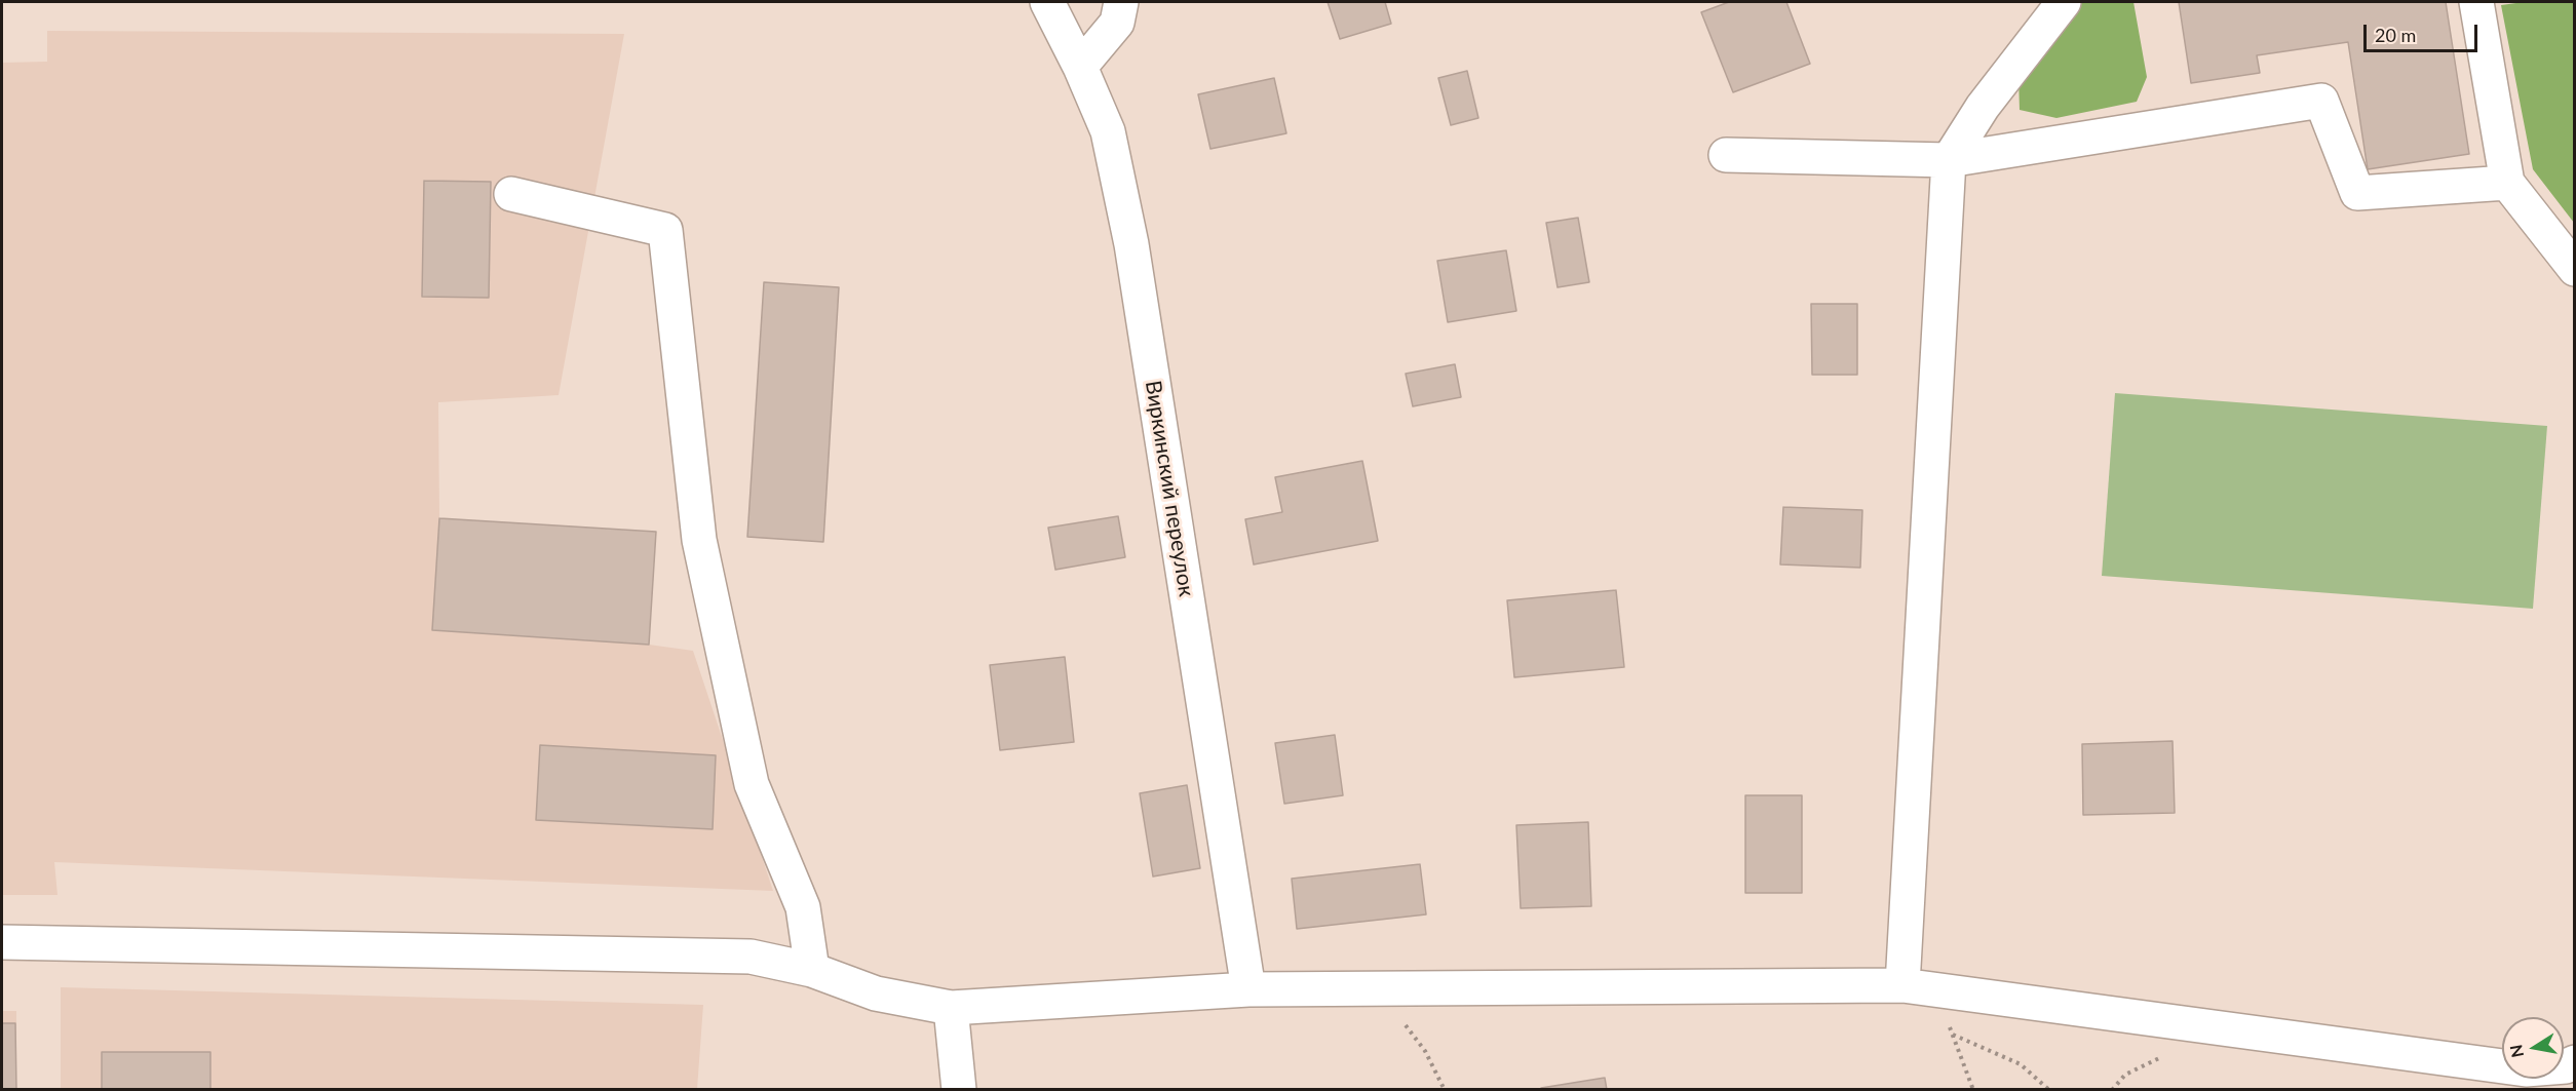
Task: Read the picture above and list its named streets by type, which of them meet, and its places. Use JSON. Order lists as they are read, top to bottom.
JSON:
{
  "streets": {
    "street": ["Виркинский переулок"]
  },
  "scale_bar": "20 m",
  "north": "left"
}
